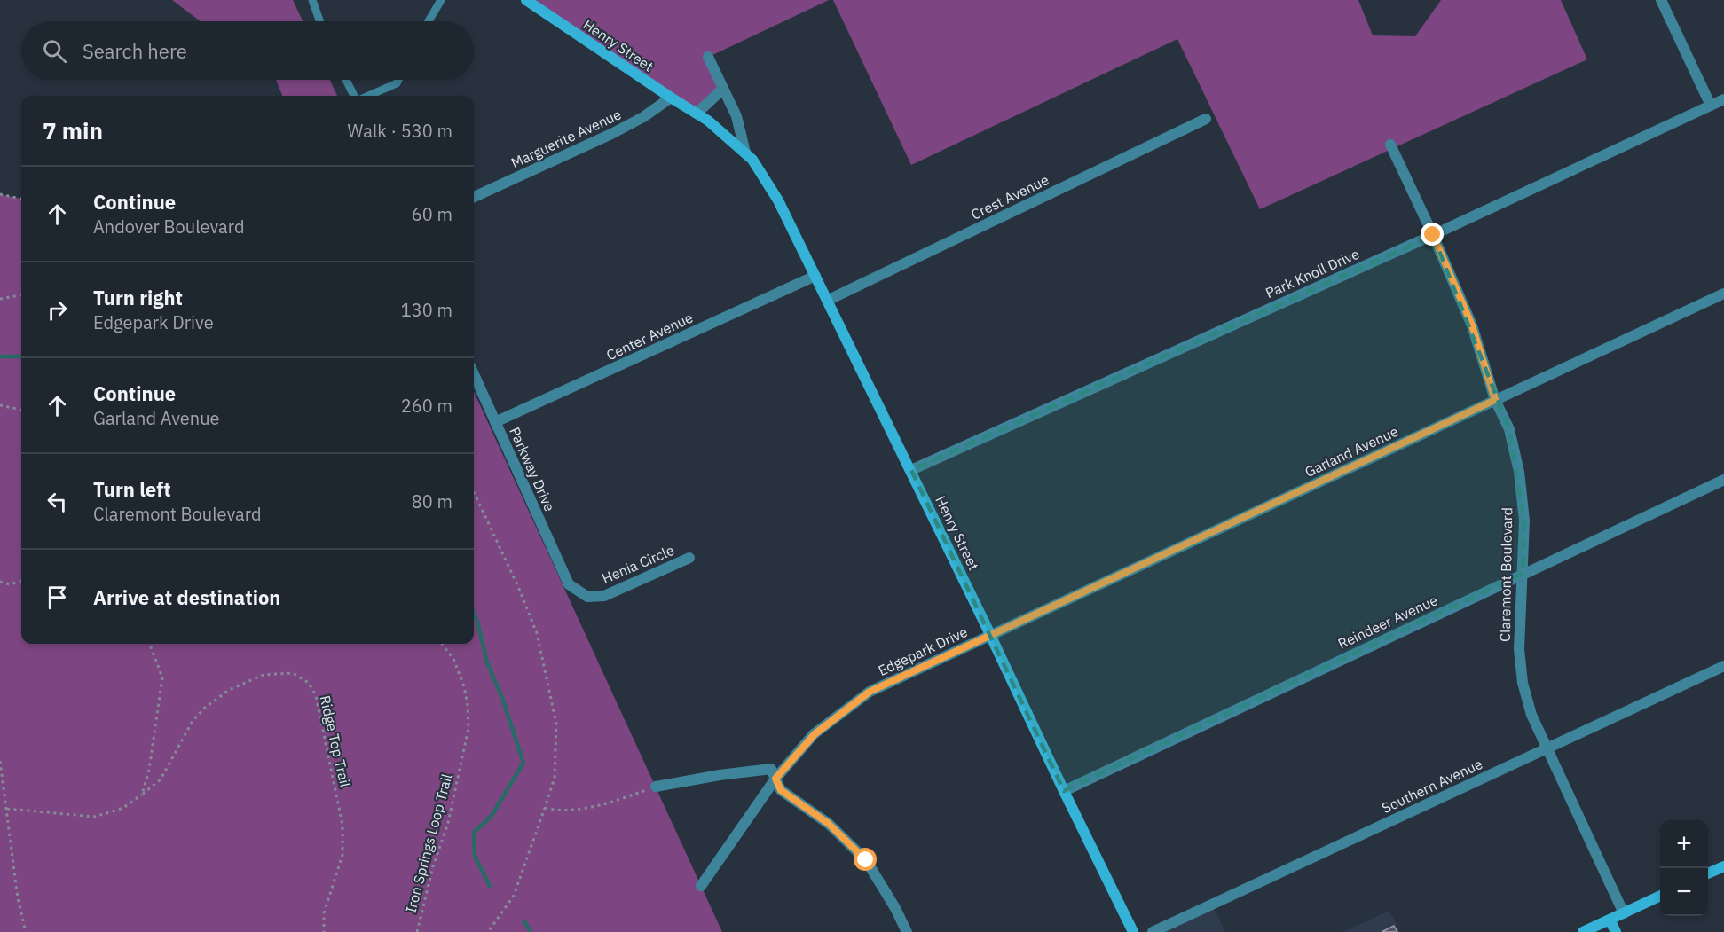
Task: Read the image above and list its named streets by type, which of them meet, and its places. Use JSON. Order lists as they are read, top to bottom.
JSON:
{
  "streets": {
    "street": [
      "Henry Street",
      "Marguerite Avenue",
      "Crest Avenue",
      "Park Knoll Drive",
      "Center Avenue",
      "Garland Avenue",
      "Parkway Drive",
      "Henia Circle",
      "Claremont Boulevard",
      "Reindeer Avenue",
      "Edgepark Drive",
      "Southern Avenue"
    ],
    "path": ["Ridge Top Trail", "Iron Springs Loop Trail"]
  },
  "crossings": [
    ["Henry Street", "Marguerite Avenue"],
    ["Henry Street", "Crest Avenue"],
    ["Henry Street", "Park Knoll Drive"],
    ["Henry Street", "Center Avenue"],
    ["Henry Street", "Garland Avenue"],
    ["Henry Street", "Reindeer Avenue"],
    ["Henry Street", "Edgepark Drive"],
    ["Park Knoll Drive", "Claremont Boulevard"],
    ["Center Avenue", "Parkway Drive"],
    ["Garland Avenue", "Claremont Boulevard"],
    ["Garland Avenue", "Edgepark Drive"],
    ["Parkway Drive", "Henia Circle"],
    ["Claremont Boulevard", "Reindeer Avenue"],
    ["Claremont Boulevard", "Southern Avenue"]
  ],
  "page": {
    "search": "Search here",
    "heading": ["7 min", "Walk · 530 m"],
    "list": [
      ["Continue", "Andover Boulevard", "60 m"],
      ["Turn right", "Edgepark Drive", "130 m"],
      ["Continue", "Garland Avenue", "260 m"],
      ["Turn left", "Claremont Boulevard", "80 m"],
      "Arrive at destination"
    ],
    "map_buttons": ["+", "−"]
  }
}
